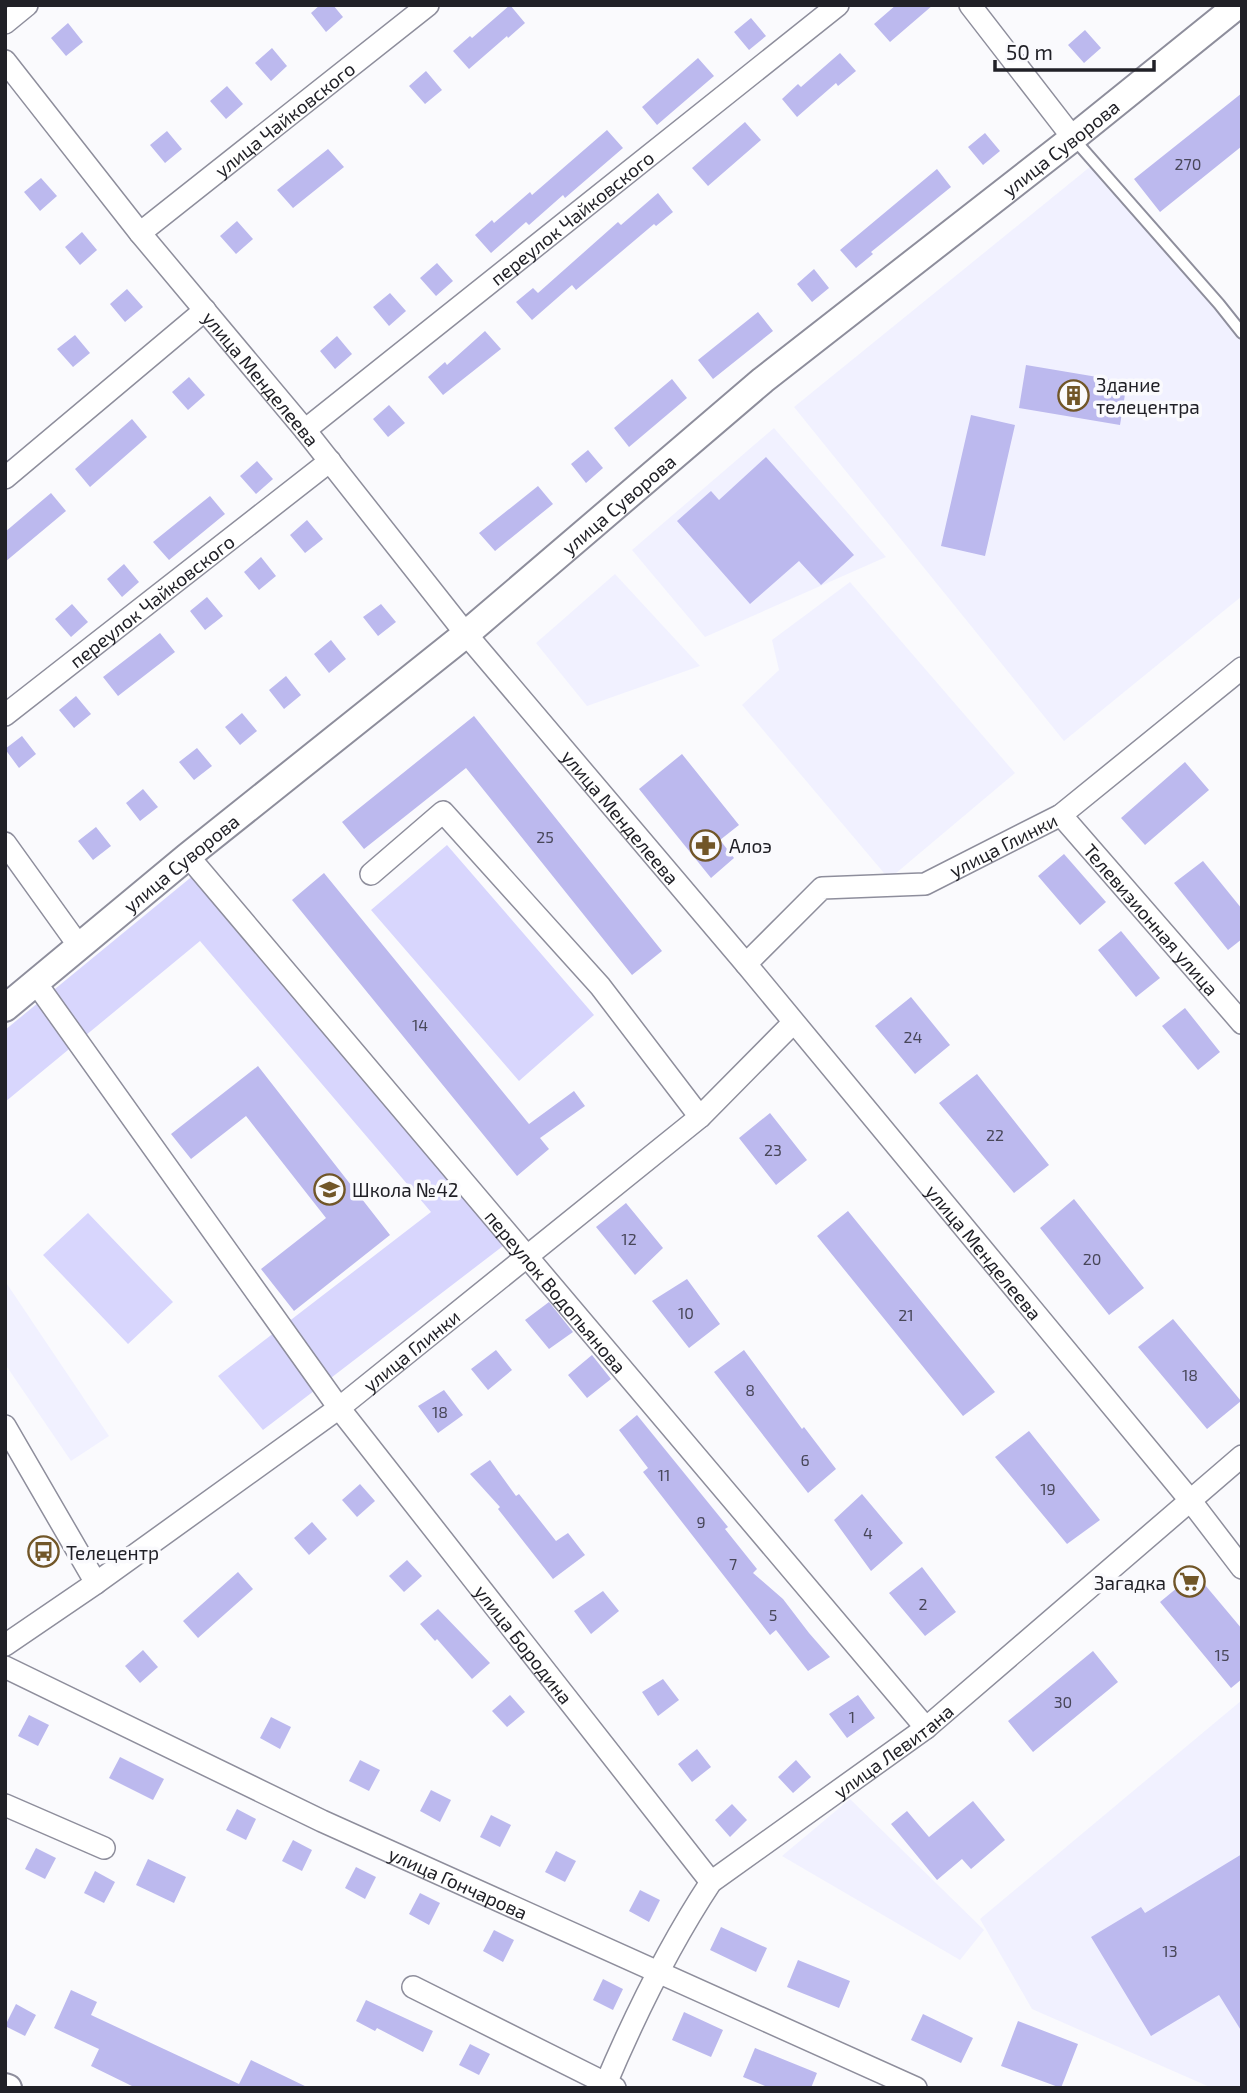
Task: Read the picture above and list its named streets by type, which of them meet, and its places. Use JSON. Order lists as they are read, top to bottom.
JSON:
{
  "streets": {
    "street": [
      "улица Чайковского",
      "улица Суворова",
      "переулок Чайковского",
      "улица Менделеева",
      "улица Глинки",
      "Телевизионная улица",
      "переулок Водопьянова",
      "улица Бородина",
      "улица Левитана",
      "улица Гончарова"
    ]
  },
  "crossings": [
    ["улица Чайковского", "улица Менделеева"],
    ["улица Суворова", "улица Менделеева"],
    ["улица Суворова", "переулок Водопьянова"],
    ["улица Суворова", "улица Бородина"],
    ["переулок Чайковского", "улица Менделеева"],
    ["улица Менделеева", "улица Глинки"],
    ["улица Менделеева", "улица Левитана"],
    ["улица Глинки", "Телевизионная улица"],
    ["улица Глинки", "переулок Водопьянова"],
    ["улица Глинки", "улица Бородина"],
    ["переулок Водопьянова", "улица Левитана"],
    ["улица Бородина", "улица Левитана"],
    ["улица Левитана", "улица Гончарова"]
  ],
  "places": {
    "building": ["Здание телецентра"],
    "pharmacy": ["Алоэ"],
    "school or university": ["Школа №42"],
    "bus stop": ["Телецентр"],
    "supermarket": ["Загадка"]
  },
  "house_numbers": [
    "270",
    "25",
    "14",
    "24",
    "22",
    "23",
    "12",
    "20",
    "10",
    "21",
    "18",
    "8",
    "18",
    "6",
    "11",
    "19",
    "9",
    "4",
    "7",
    "2",
    "5",
    "15",
    "30",
    "1",
    "13"
  ],
  "scale_bar": "50 m"
}
